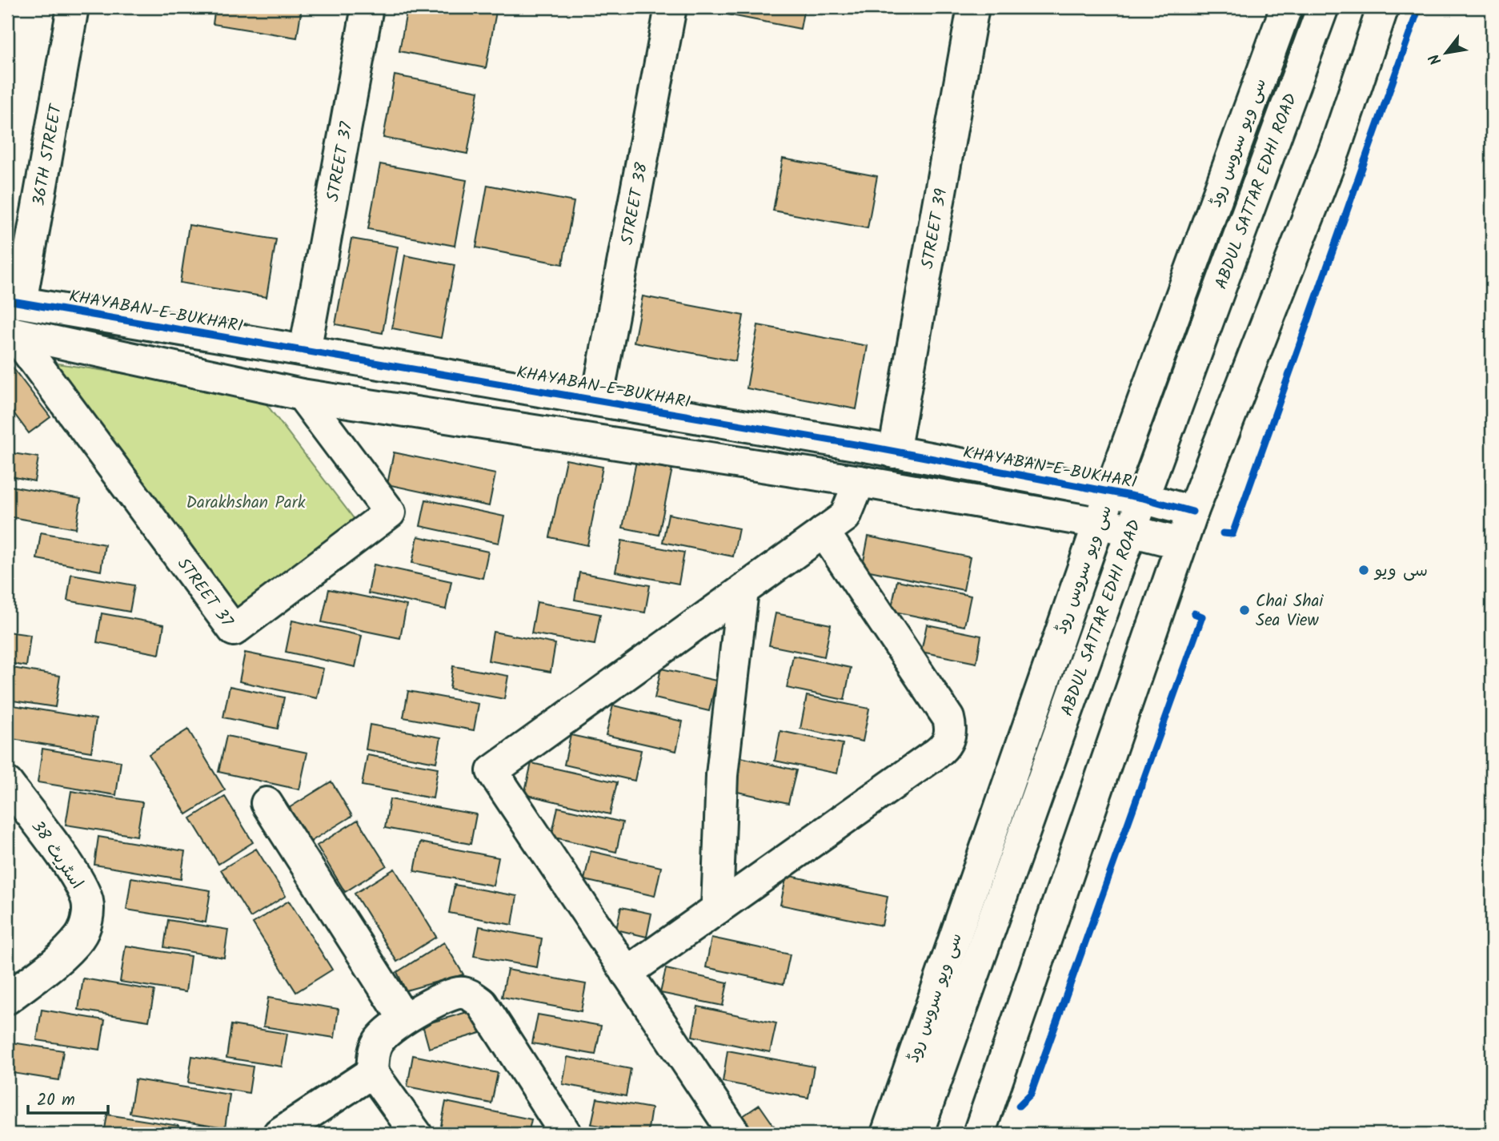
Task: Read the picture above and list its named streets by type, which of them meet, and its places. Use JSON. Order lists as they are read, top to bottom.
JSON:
{
  "streets": {
    "street": [
      "سی ویو سروس روڈ",
      "36TH STREET",
      "STREET 37",
      "ABDUL SATTAR EDHI ROAD",
      "STREET 38",
      "STREET 39",
      "KHAYABAN-E-BUKHARI",
      "اسٹریٹ 38"
    ]
  },
  "crossings": [
    ["سی ویو سروس روڈ", "KHAYABAN-E-BUKHARI"],
    ["36TH STREET", "KHAYABAN-E-BUKHARI"],
    ["STREET 37", "KHAYABAN-E-BUKHARI"],
    ["ABDUL SATTAR EDHI ROAD", "KHAYABAN-E-BUKHARI"],
    ["STREET 38", "KHAYABAN-E-BUKHARI"],
    ["STREET 39", "KHAYABAN-E-BUKHARI"]
  ],
  "parks": ["Darakhshan Park"],
  "places": ["سی ویو", "Chai Shai Sea View"],
  "scale_bar": "20 m",
  "north": "bottom left"
}
